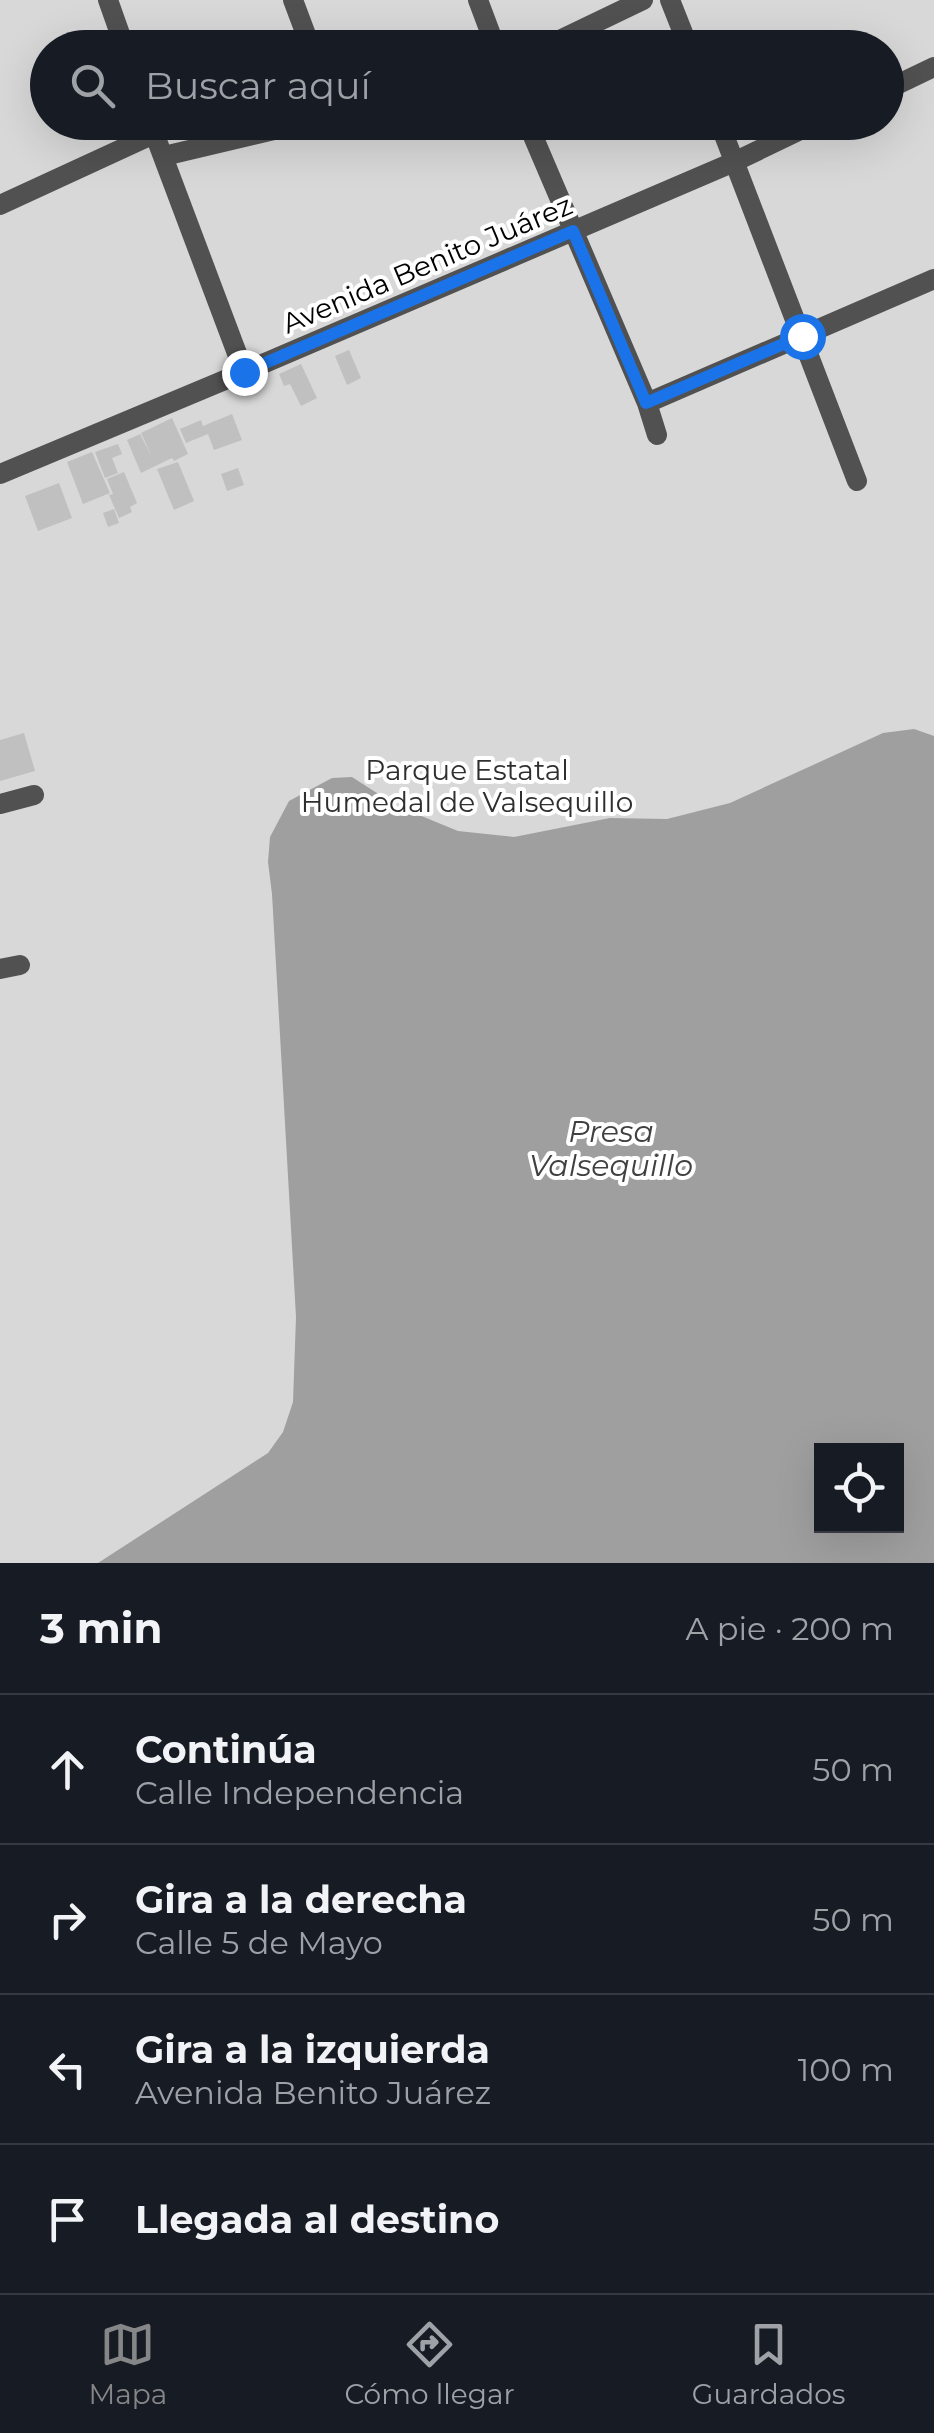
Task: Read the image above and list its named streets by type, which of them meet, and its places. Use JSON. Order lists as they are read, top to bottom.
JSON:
{
  "streets": {
    "street": ["Avenida Benito Juárez"]
  },
  "water": ["Presa Valsequillo"],
  "parks": ["Parque Estatal Humedal de Valsequillo"],
  "page": {
    "search": "Buscar aquí",
    "heading": ["3 min", "A pie · 200 m"],
    "list": [
      ["Continúa", "Calle Independencia", "50 m"],
      ["Gira a la derecha", "Calle 5 de Mayo", "50 m"],
      ["Gira a la izquierda", "Avenida Benito Juárez", "100 m"],
      "Llegada al destino"
    ],
    "nav": ["Mapa", "Cómo llegar", "Guardados"]
  }
}
